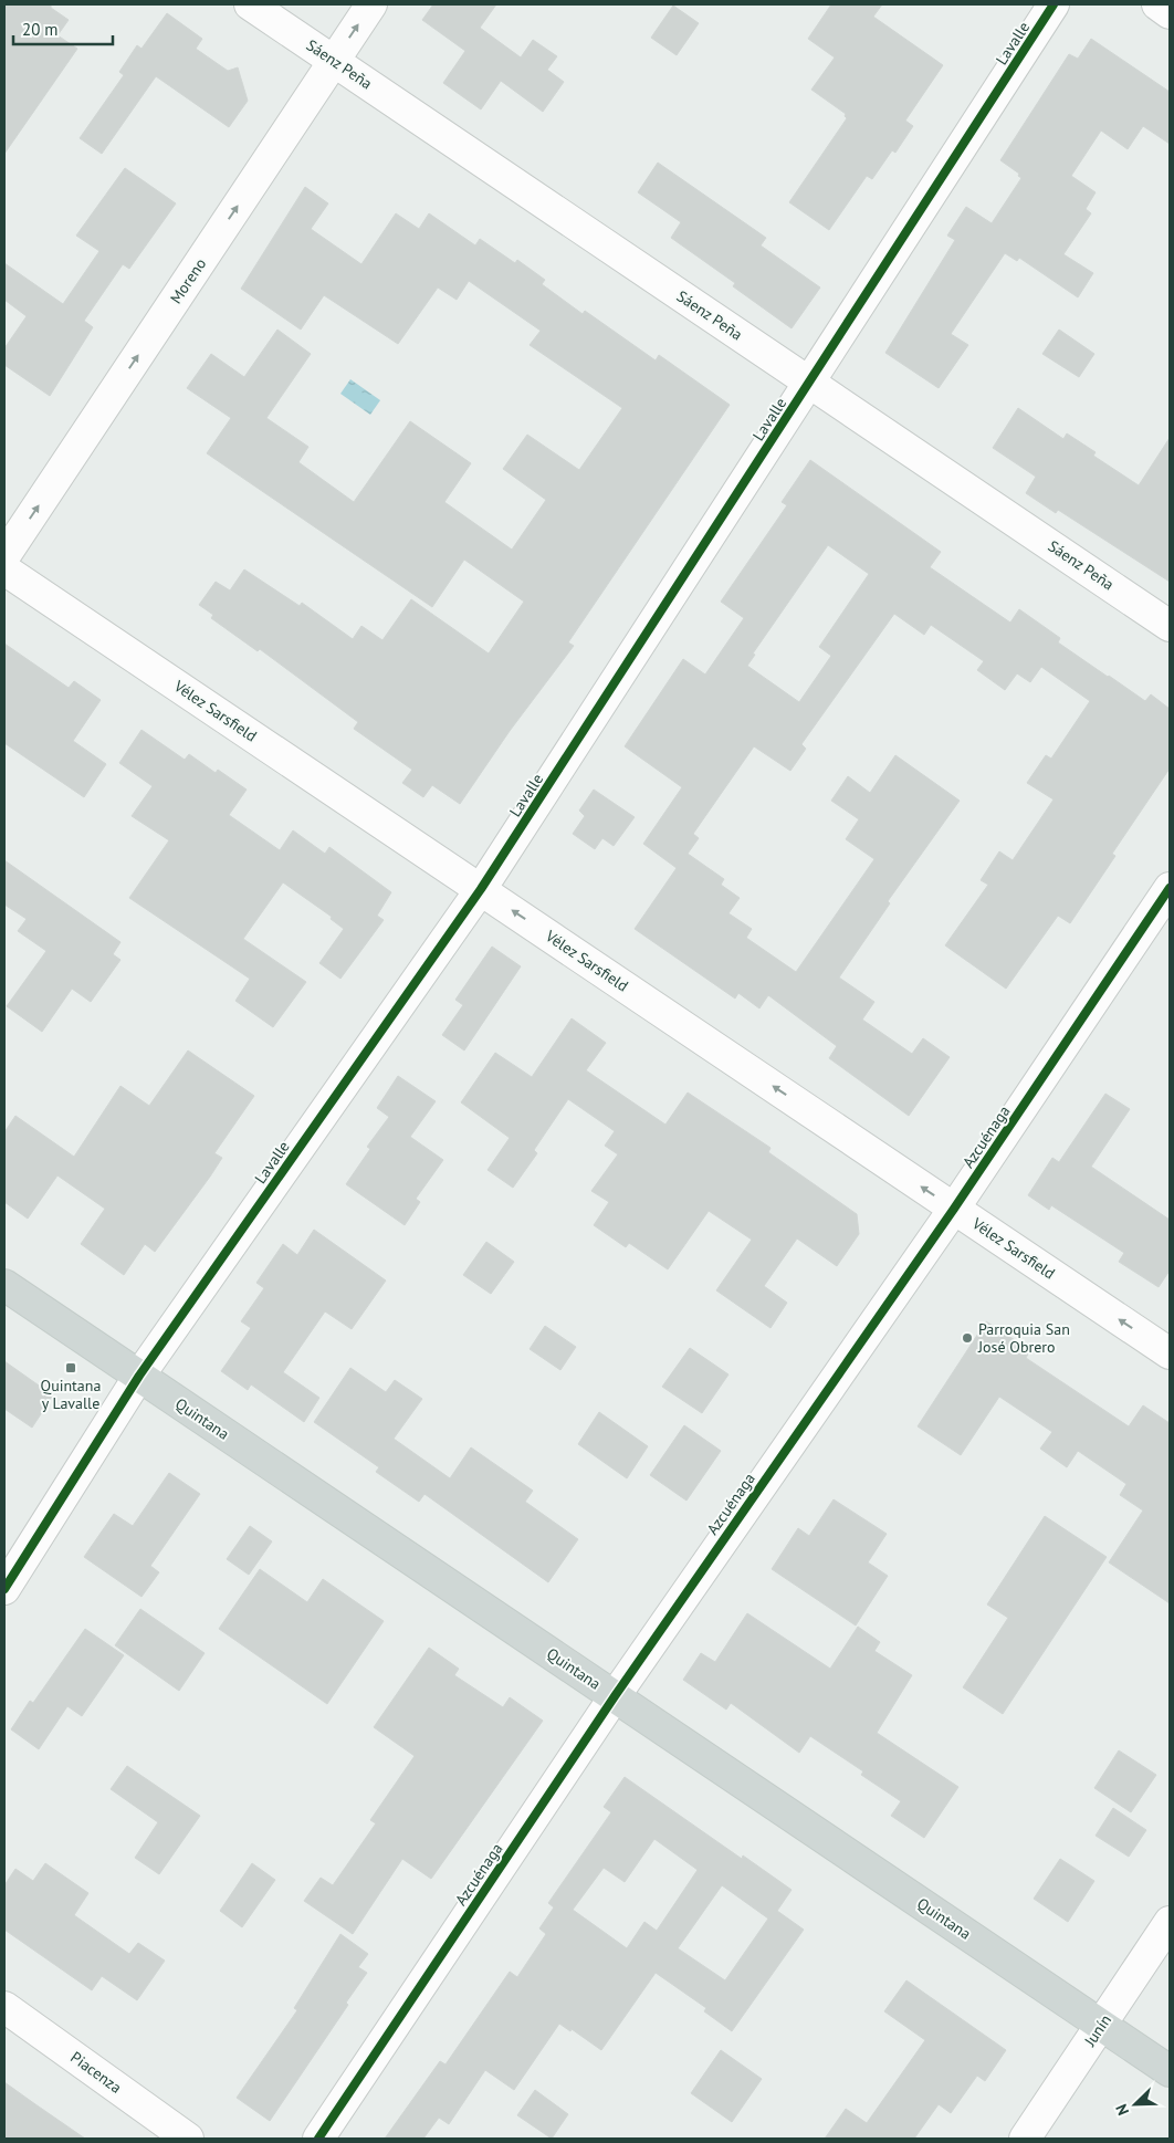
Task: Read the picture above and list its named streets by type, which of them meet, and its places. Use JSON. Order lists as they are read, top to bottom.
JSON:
{
  "streets": {
    "main road": ["Quintana"],
    "street": [
      "Lavalle",
      "Sáenz Peña",
      "Moreno",
      "Vélez Sarsfield",
      "Azcuénaga",
      "Junín",
      "Piacenza"
    ]
  },
  "crossings": [
    ["Lavalle", "Sáenz Peña"],
    ["Lavalle", "Vélez Sarsfield"],
    ["Lavalle", "Quintana"],
    ["Sáenz Peña", "Moreno"],
    ["Vélez Sarsfield", "Azcuénaga"],
    ["Azcuénaga", "Quintana"],
    ["Quintana", "Junín"]
  ],
  "one_way": ["Moreno", "Vélez Sarsfield"],
  "places": {
    "other": ["Parroquia San José Obrero"],
    "transit": ["Quintana y Lavalle"]
  },
  "scale_bar": "20 m",
  "north": "bottom left"
}
